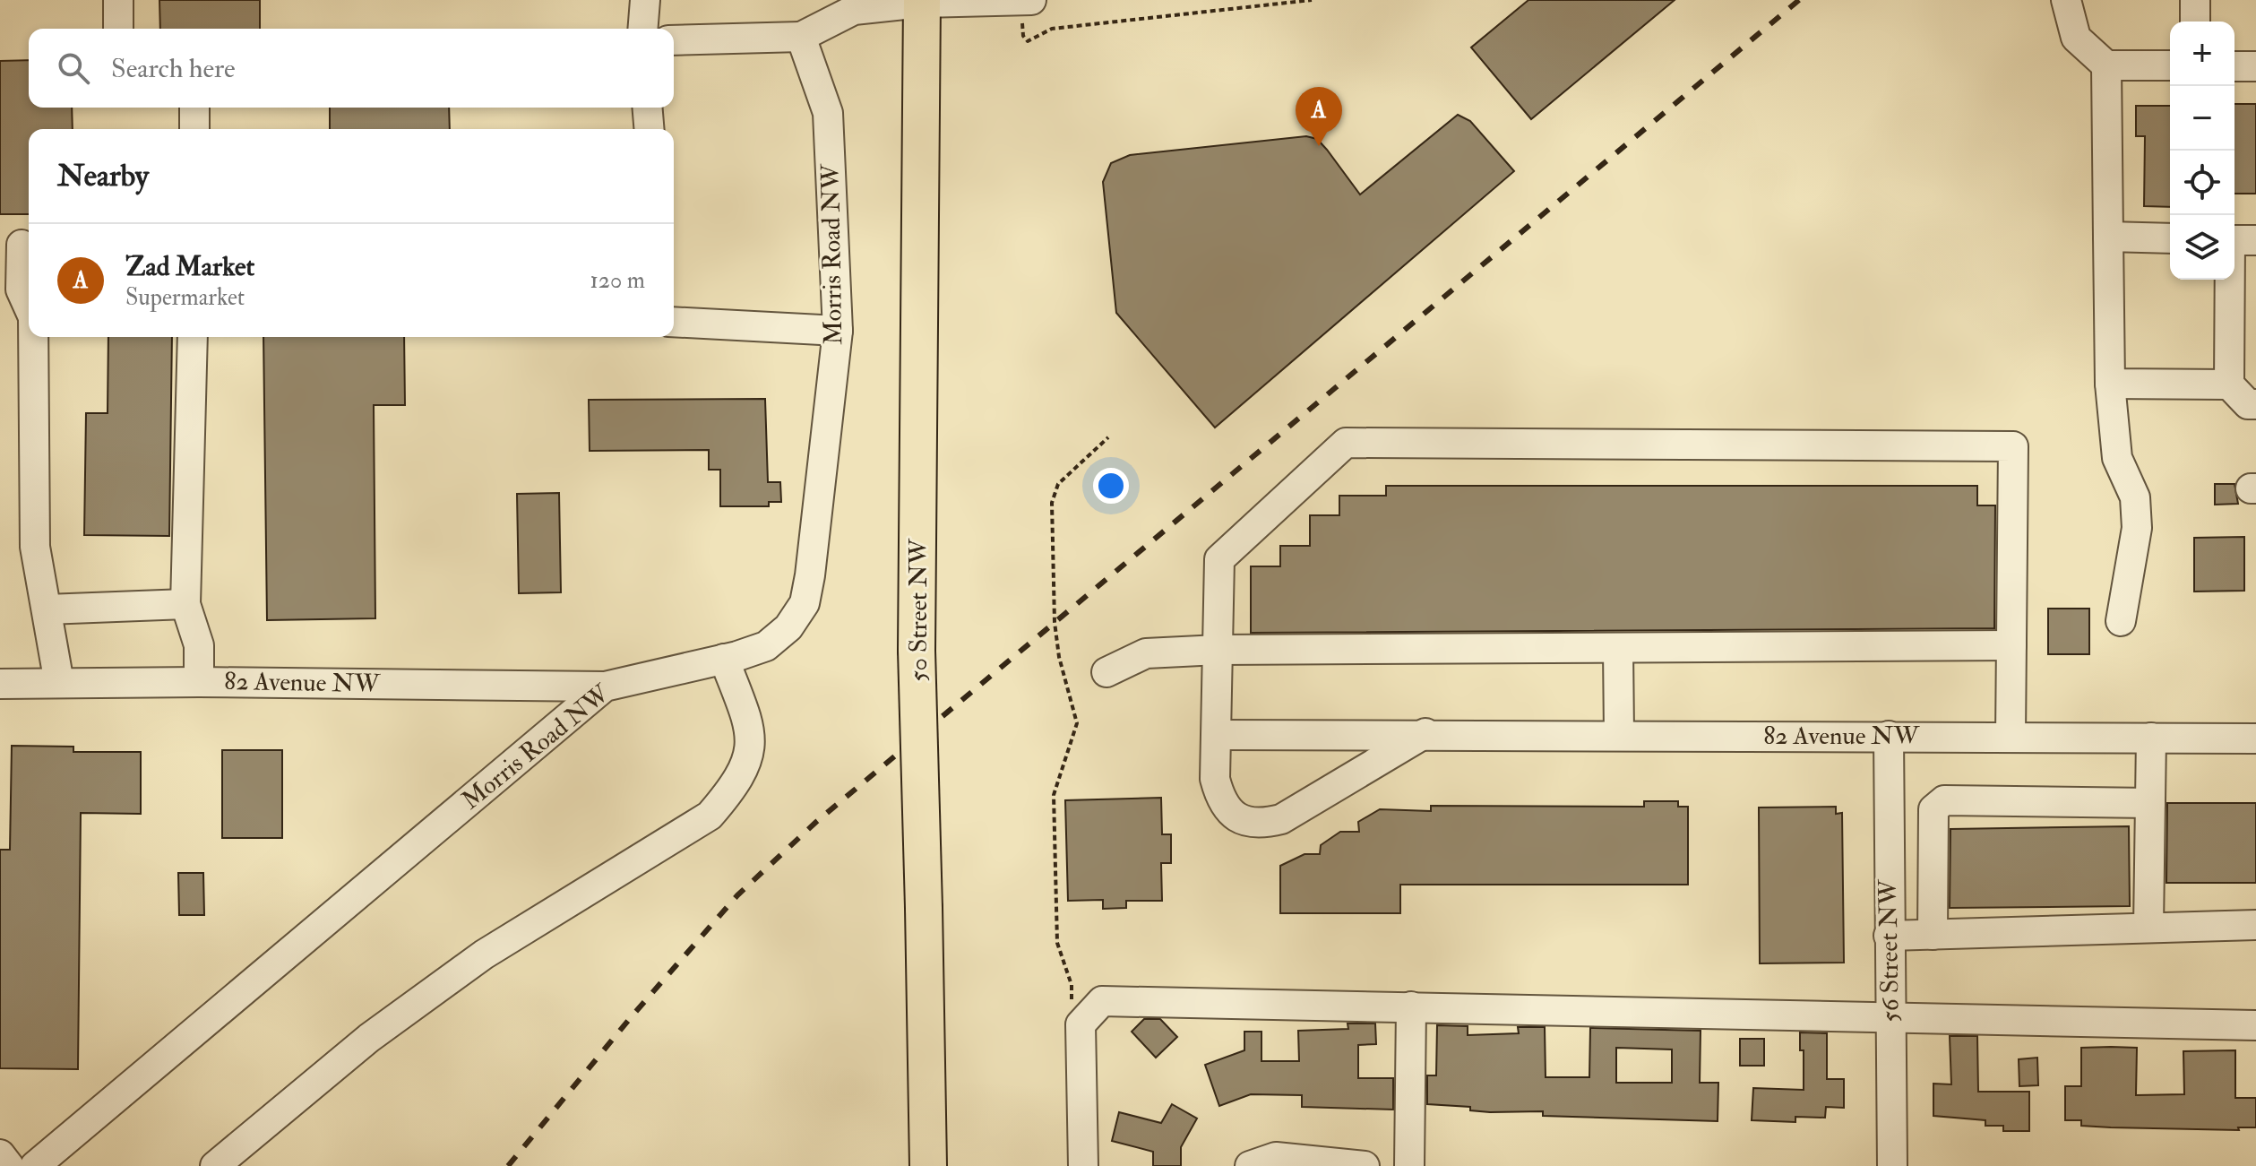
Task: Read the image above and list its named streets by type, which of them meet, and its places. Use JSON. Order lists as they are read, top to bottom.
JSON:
{
  "streets": {
    "main road": ["50 Street NW"],
    "street": ["Morris Road NW", "82 Avenue NW", "56 Street NW"]
  },
  "crossings": [
    ["Morris Road NW", "82 Avenue NW"],
    ["82 Avenue NW", "56 Street NW"]
  ],
  "page": {
    "map_buttons": ["+", "−"],
    "search": "Search here",
    "pins": "A",
    "heading": "Nearby",
    "list": [
      {
        "mark": "A",
        "name": "Zad Market",
        "note": "Supermarket",
        "value": "120 m"
      }
    ]
  }
}
